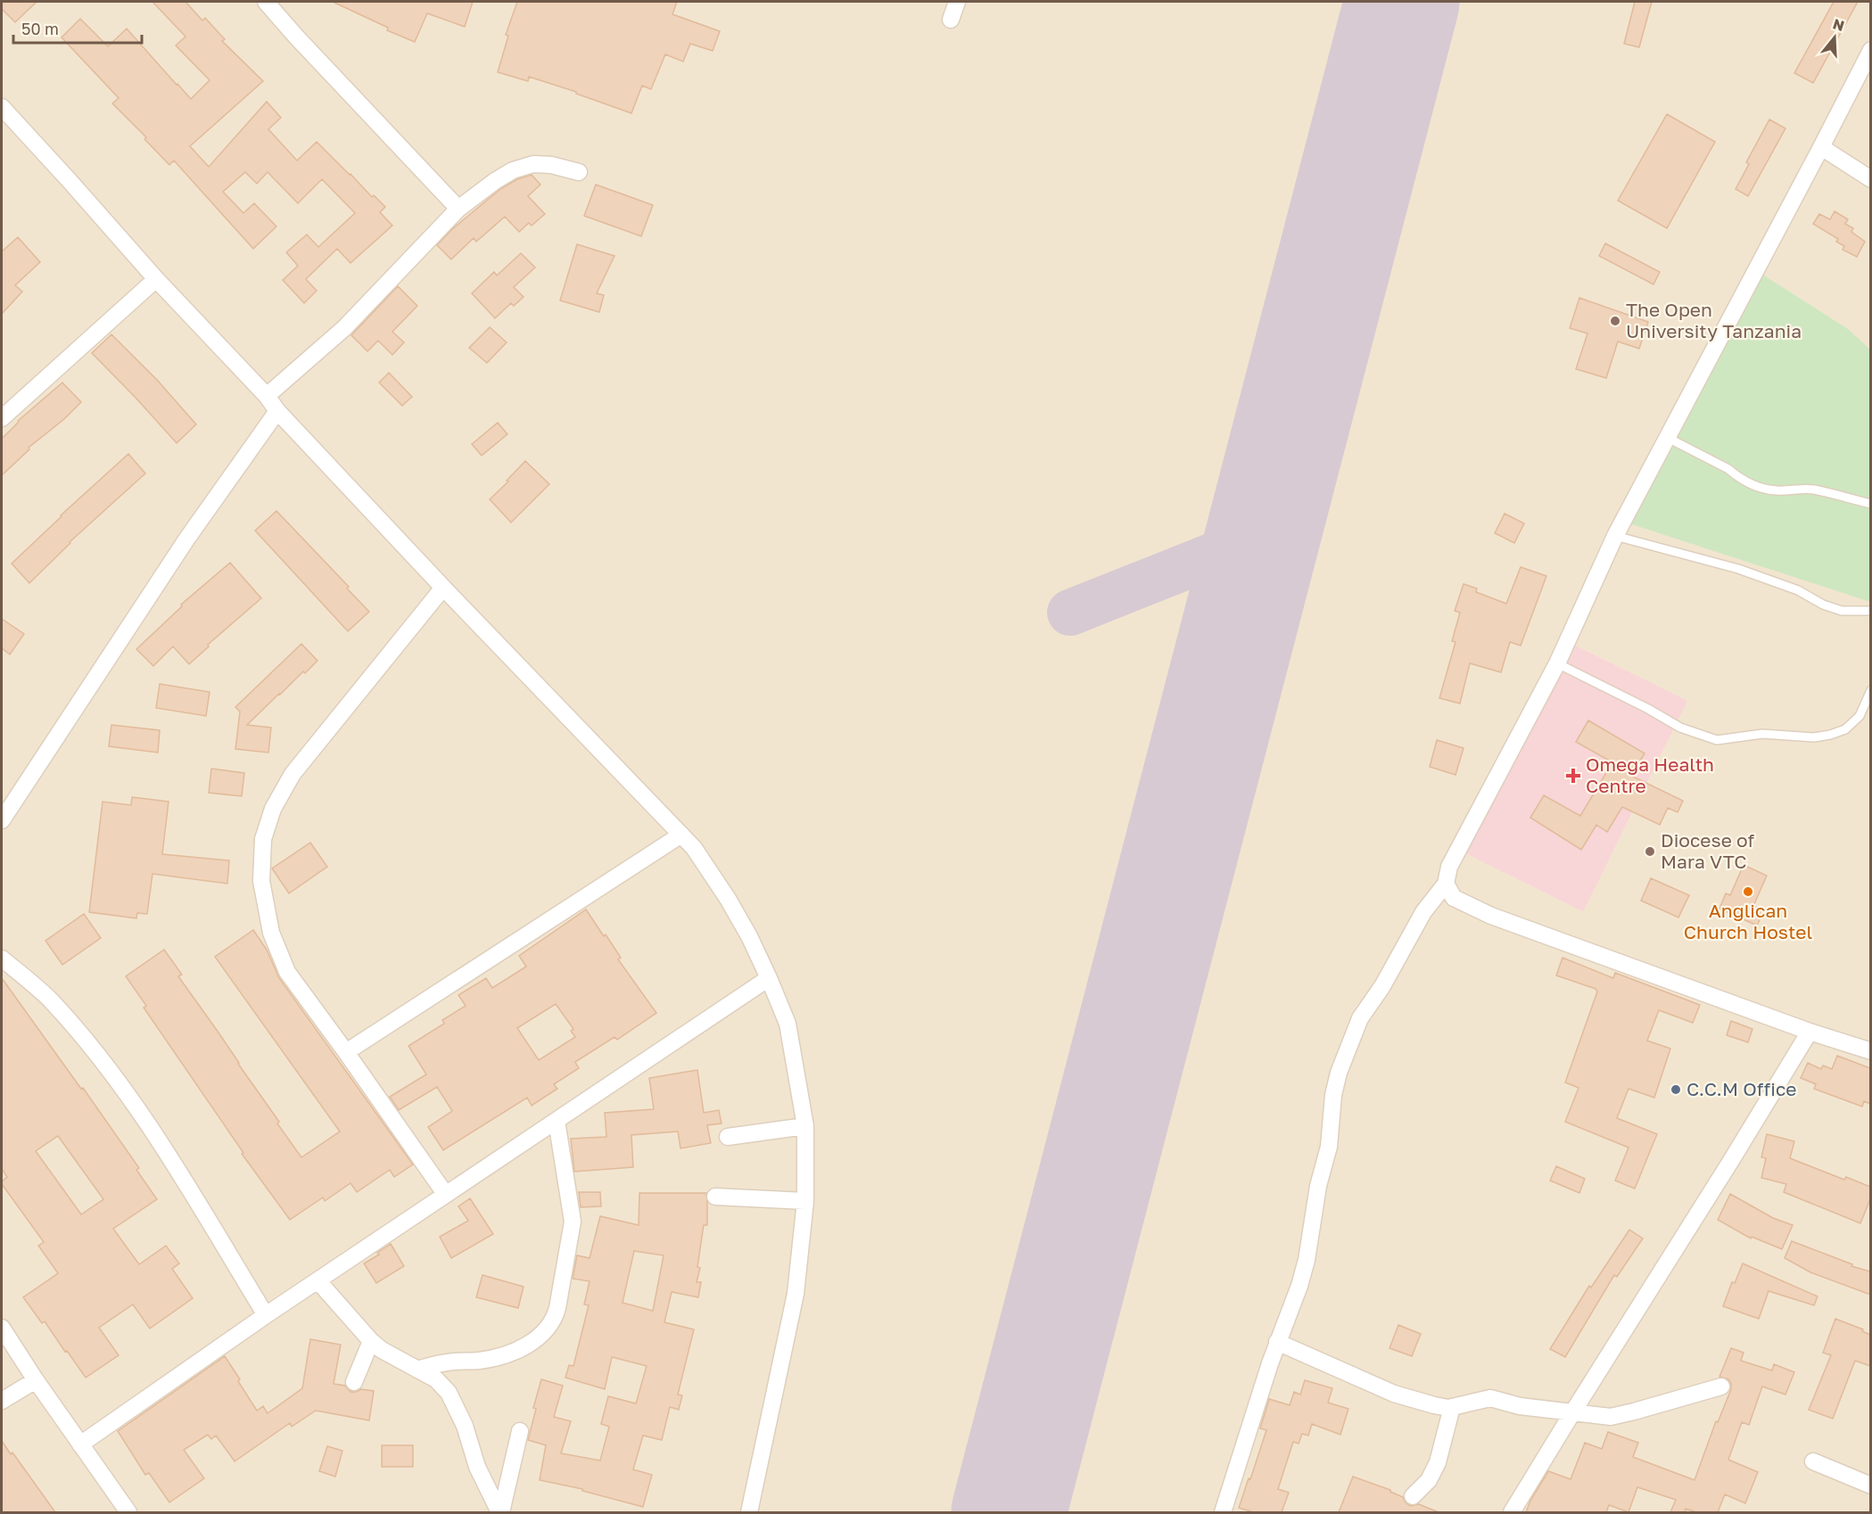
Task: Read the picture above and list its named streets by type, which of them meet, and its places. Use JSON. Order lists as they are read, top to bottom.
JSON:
{
  "places": {
    "other": [
      "The Open University Tanzania",
      "Diocese of Mara VTC",
      "Anglican Church Hostel",
      "C.C.M Office"
    ],
    "health": ["Omega Health Centre"]
  },
  "scale_bar": "50 m",
  "north": "top"
}
